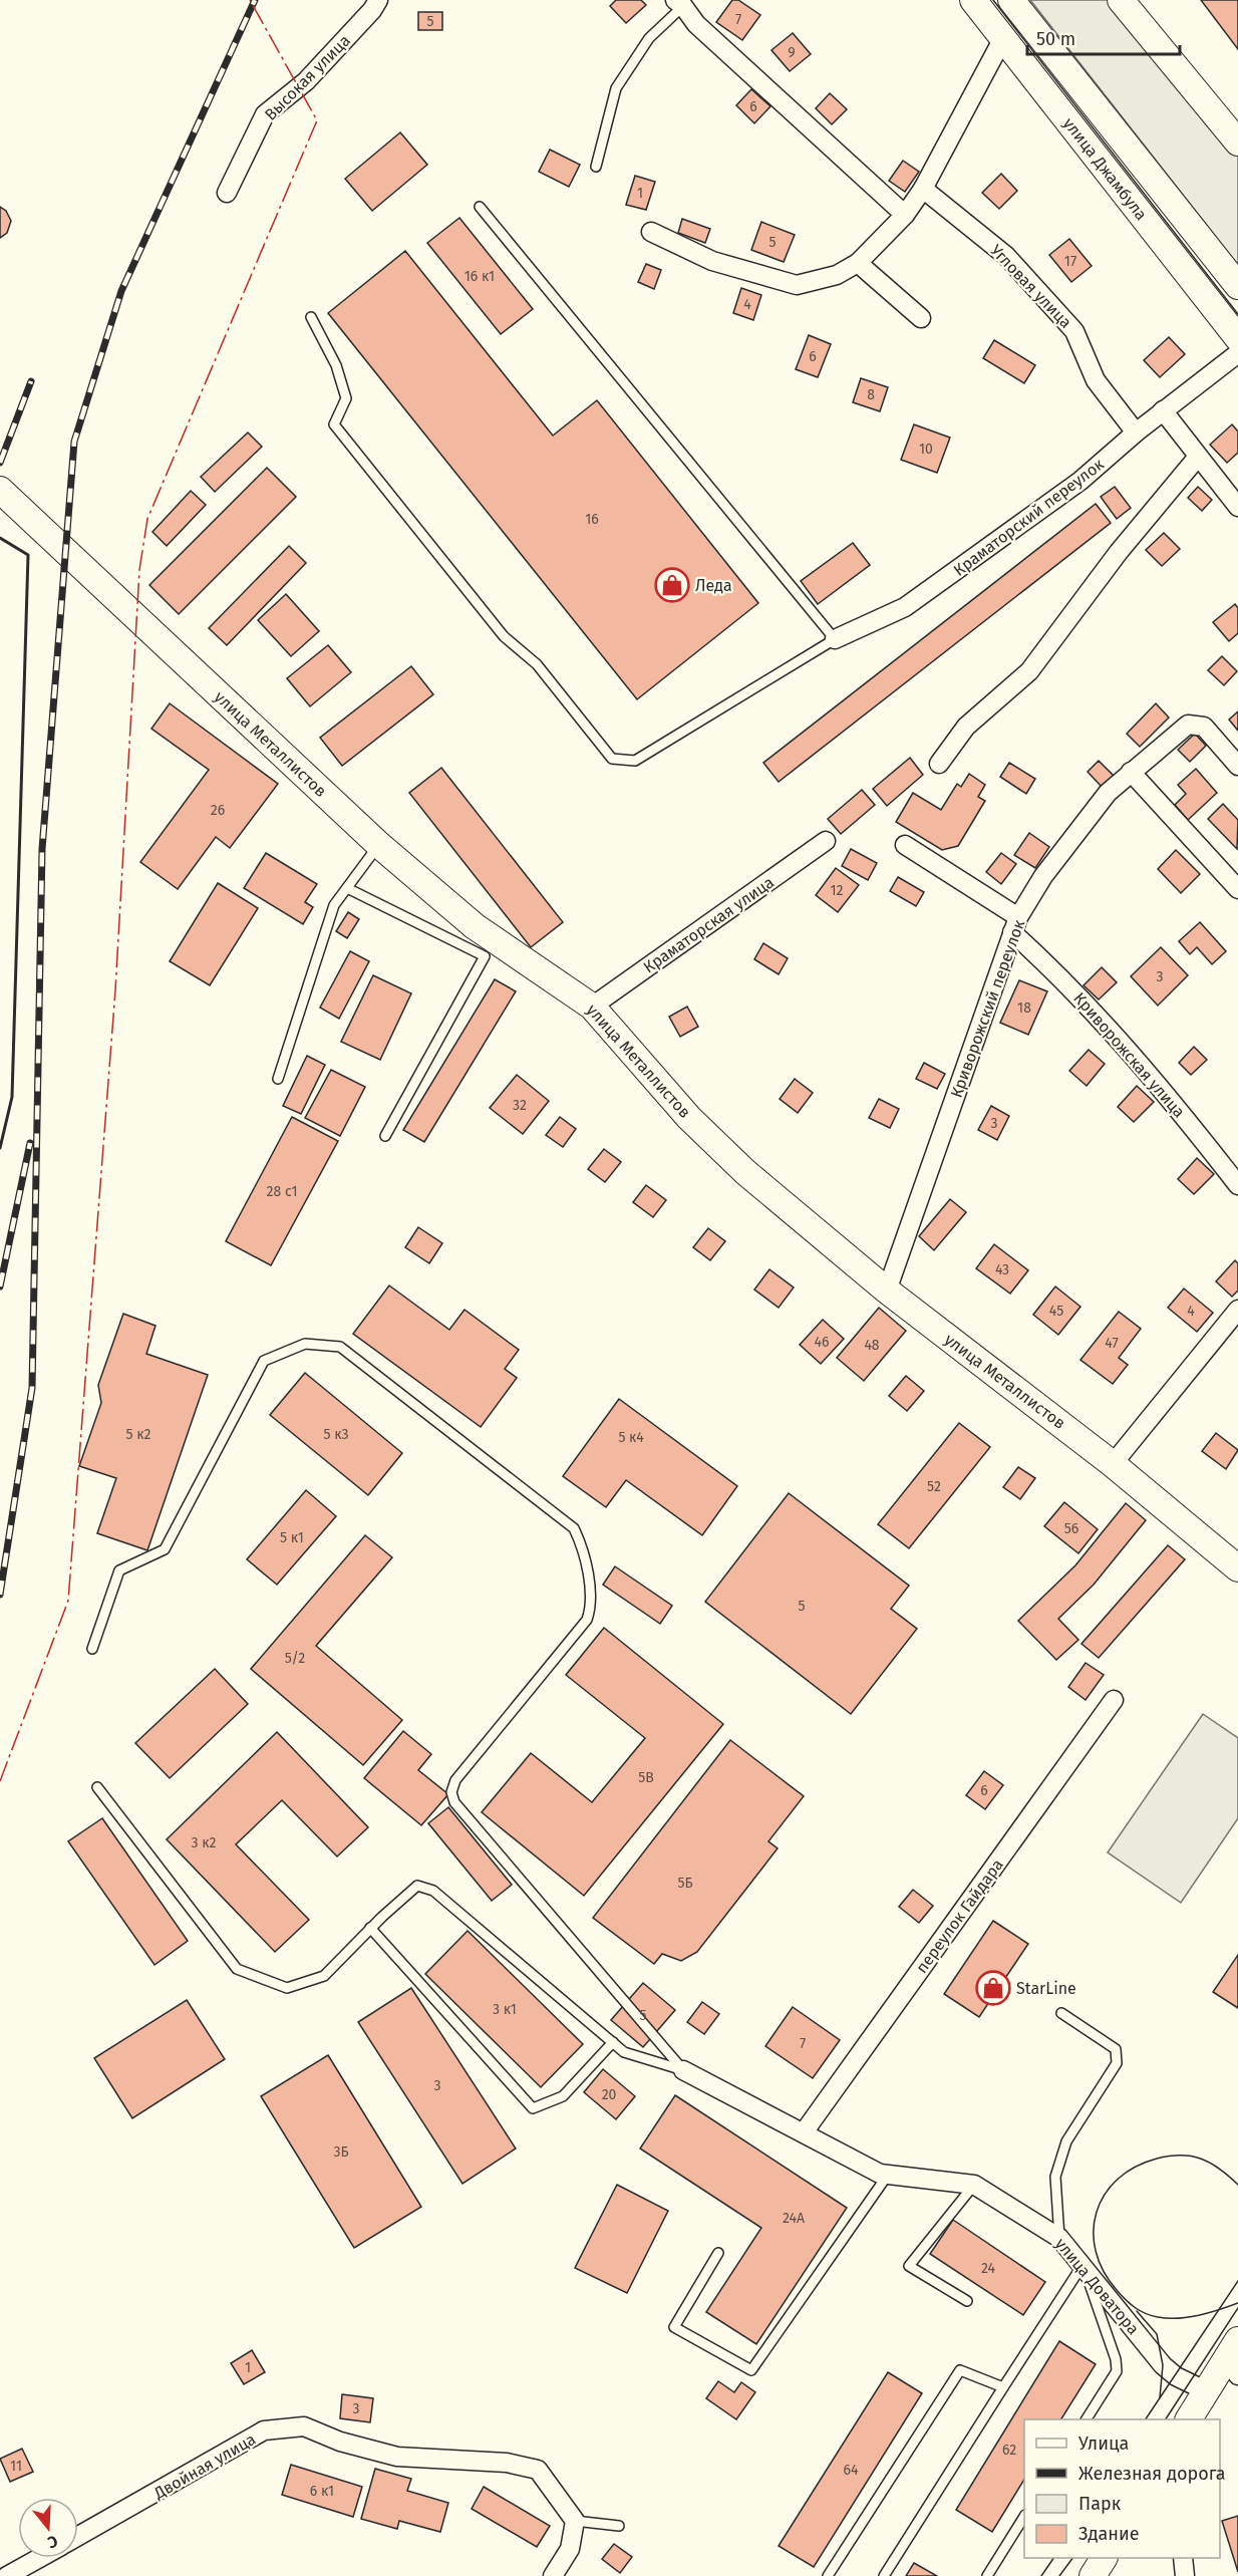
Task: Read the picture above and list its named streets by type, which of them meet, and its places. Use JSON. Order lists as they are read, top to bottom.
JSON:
{
  "streets": {
    "street": [
      "Высокая улица",
      "улица Джамбула",
      "Угловая улица",
      "Краматорский переулок",
      "улица Металлистов",
      "Краматорская улица",
      "Криворожский переулок",
      "Криворожская улица",
      "переулок Гайдара",
      "улица Доватора",
      "Двойная улица"
    ]
  },
  "crossings": [
    ["Угловая улица", "Краматорский переулок"],
    ["улица Металлистов", "Краматорская улица"],
    ["улица Металлистов", "Криворожский переулок"],
    ["Криворожский переулок", "Криворожская улица"],
    ["переулок Гайдара", "улица Доватора"]
  ],
  "places": {
    "shop": ["Леда", "StarLine"]
  },
  "house_numbers": [
    "7",
    "5",
    "9",
    "6",
    "1",
    "5",
    "17",
    "16 к1",
    "4",
    "6",
    "8",
    "10",
    "16",
    "26",
    "12",
    "3",
    "18",
    "32",
    "3",
    "28 с1",
    "43",
    "45",
    "4",
    "46",
    "47",
    "48",
    "5 к2",
    "5 к3",
    "5 к4",
    "52",
    "56",
    "5 к1",
    "5",
    "5/2",
    "5В",
    "6",
    "3 к2",
    "5Б",
    "3 к1",
    "5",
    "7",
    "3",
    "20",
    "3Б",
    "24А",
    "24",
    "1",
    "3",
    "62",
    "11",
    "64",
    "6 к1"
  ],
  "legend": [
    "Улица",
    "Железная дорога",
    "Парк",
    "Здание"
  ],
  "scale_bar": "50 m",
  "north": "bottom"
}
